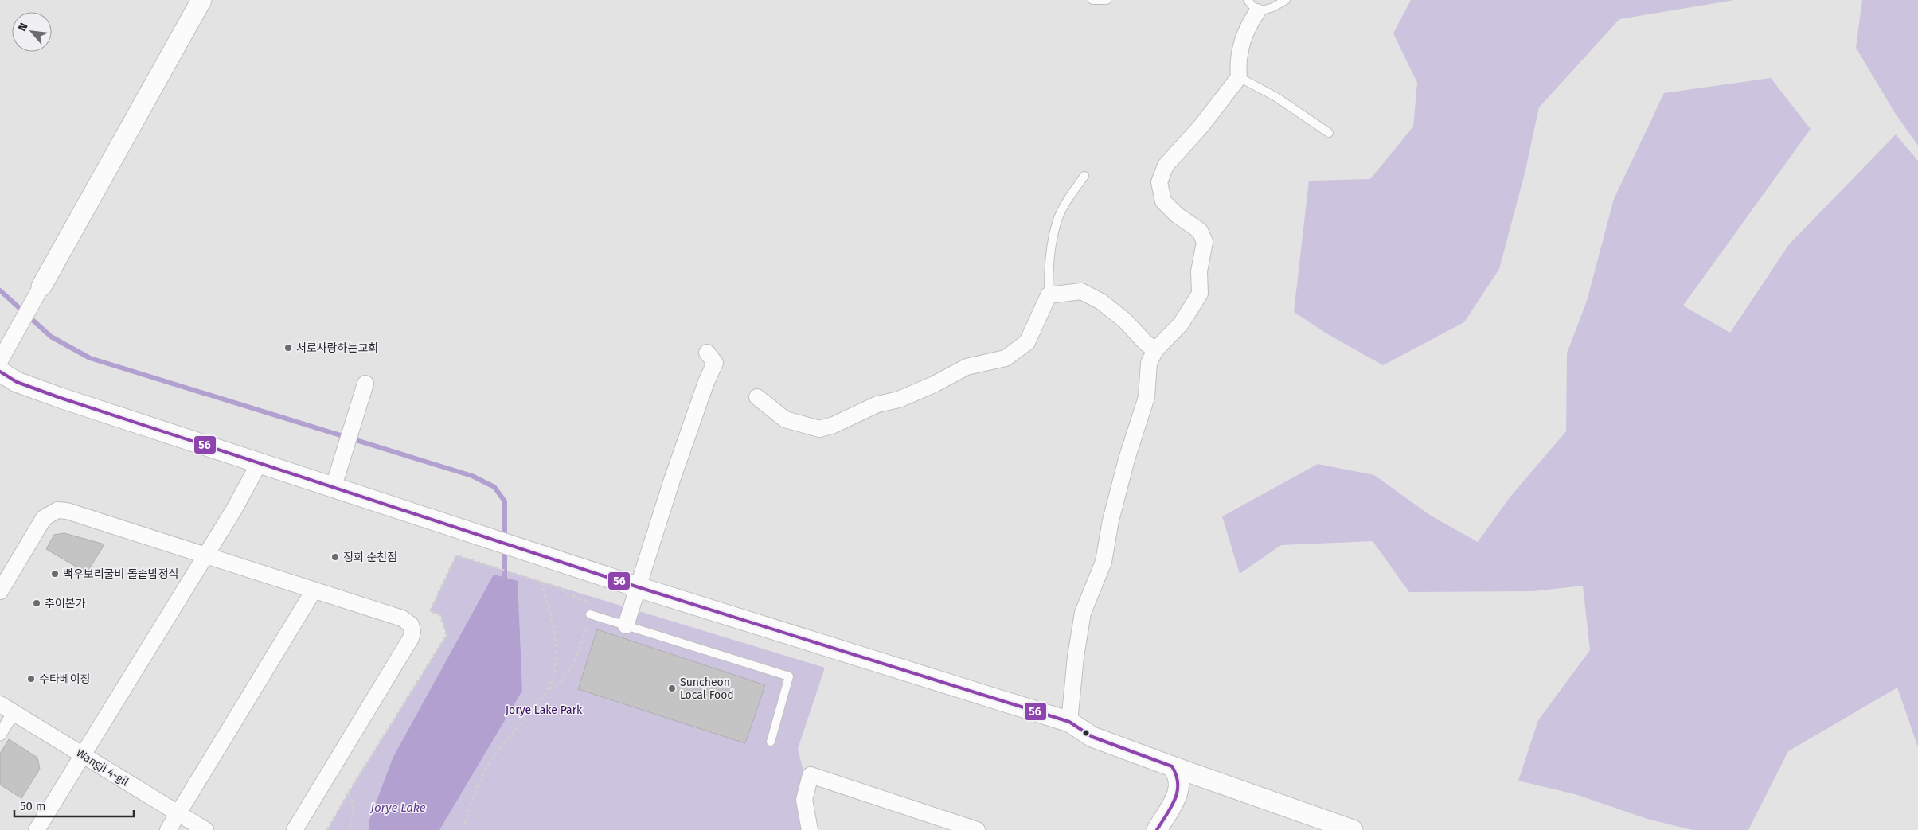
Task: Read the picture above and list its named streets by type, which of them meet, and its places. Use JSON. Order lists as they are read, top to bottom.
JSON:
{
  "streets": {
    "street": ["Wangji 4-gil"]
  },
  "water": ["Jorye Lake"],
  "parks": ["Jorye Lake Park"],
  "places": [
    "서로사랑하는교회",
    "정희 순천점",
    "백우보리굴비 돌솥밥정식",
    "추어본가",
    "수타베이징",
    "Suncheon Local Food"
  ],
  "lines": ["transit line 56"],
  "scale_bar": "50 m",
  "north": "top left"
}
